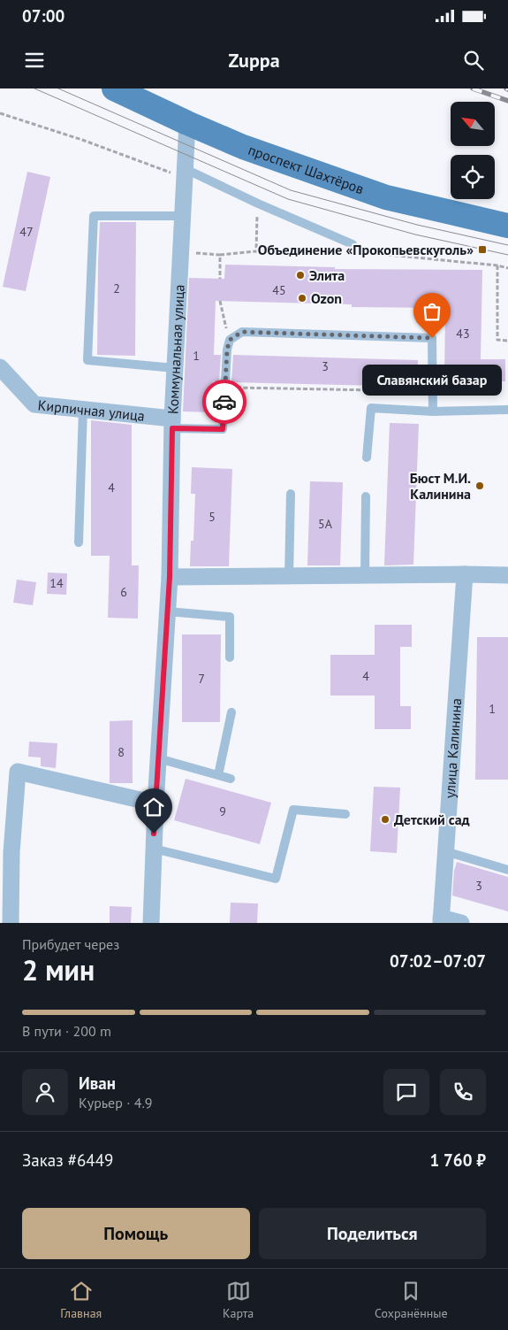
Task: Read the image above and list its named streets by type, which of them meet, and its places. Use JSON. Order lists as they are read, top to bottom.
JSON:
{
  "streets": {
    "main road": ["проспект Шахтёров"],
    "street": ["Коммунальная улица", "Кирпичная улица", "улица Калинина"]
  },
  "crossings": [
    ["проспект Шахтёров", "Коммунальная улица"],
    ["Коммунальная улица", "Кирпичная улица"]
  ],
  "places": {
    "transit": ["Объединение «Прокопьевскуголь»"],
    "other": [
      "Элита",
      "Ozon",
      "Славянский базар",
      "Бюст М.И. Калинина",
      "Детский сад"
    ]
  },
  "house_numbers": [
    "47",
    "2",
    "45",
    "43",
    "1",
    "3",
    "4",
    "5",
    "5А",
    "14",
    "6",
    "4",
    "7",
    "1",
    "8",
    "9",
    "3"
  ],
  "north": "top left",
  "page": {
    "status": "07:00",
    "header": "Zuppa",
    "bubble": "Славянский базар",
    "heading": ["2 мин", "Прибудет через", "07:02–07:07"],
    "panel": [
      "Иван",
      "Курьер · 4.9",
      "Заказ #6449",
      "1 760 ₽"
    ],
    "bar": "В пути · 200 m",
    "buttons": ["Помощь", "Поделиться"],
    "tabs": ["Главная", "Карта", "Сохранённые"]
  }
}
